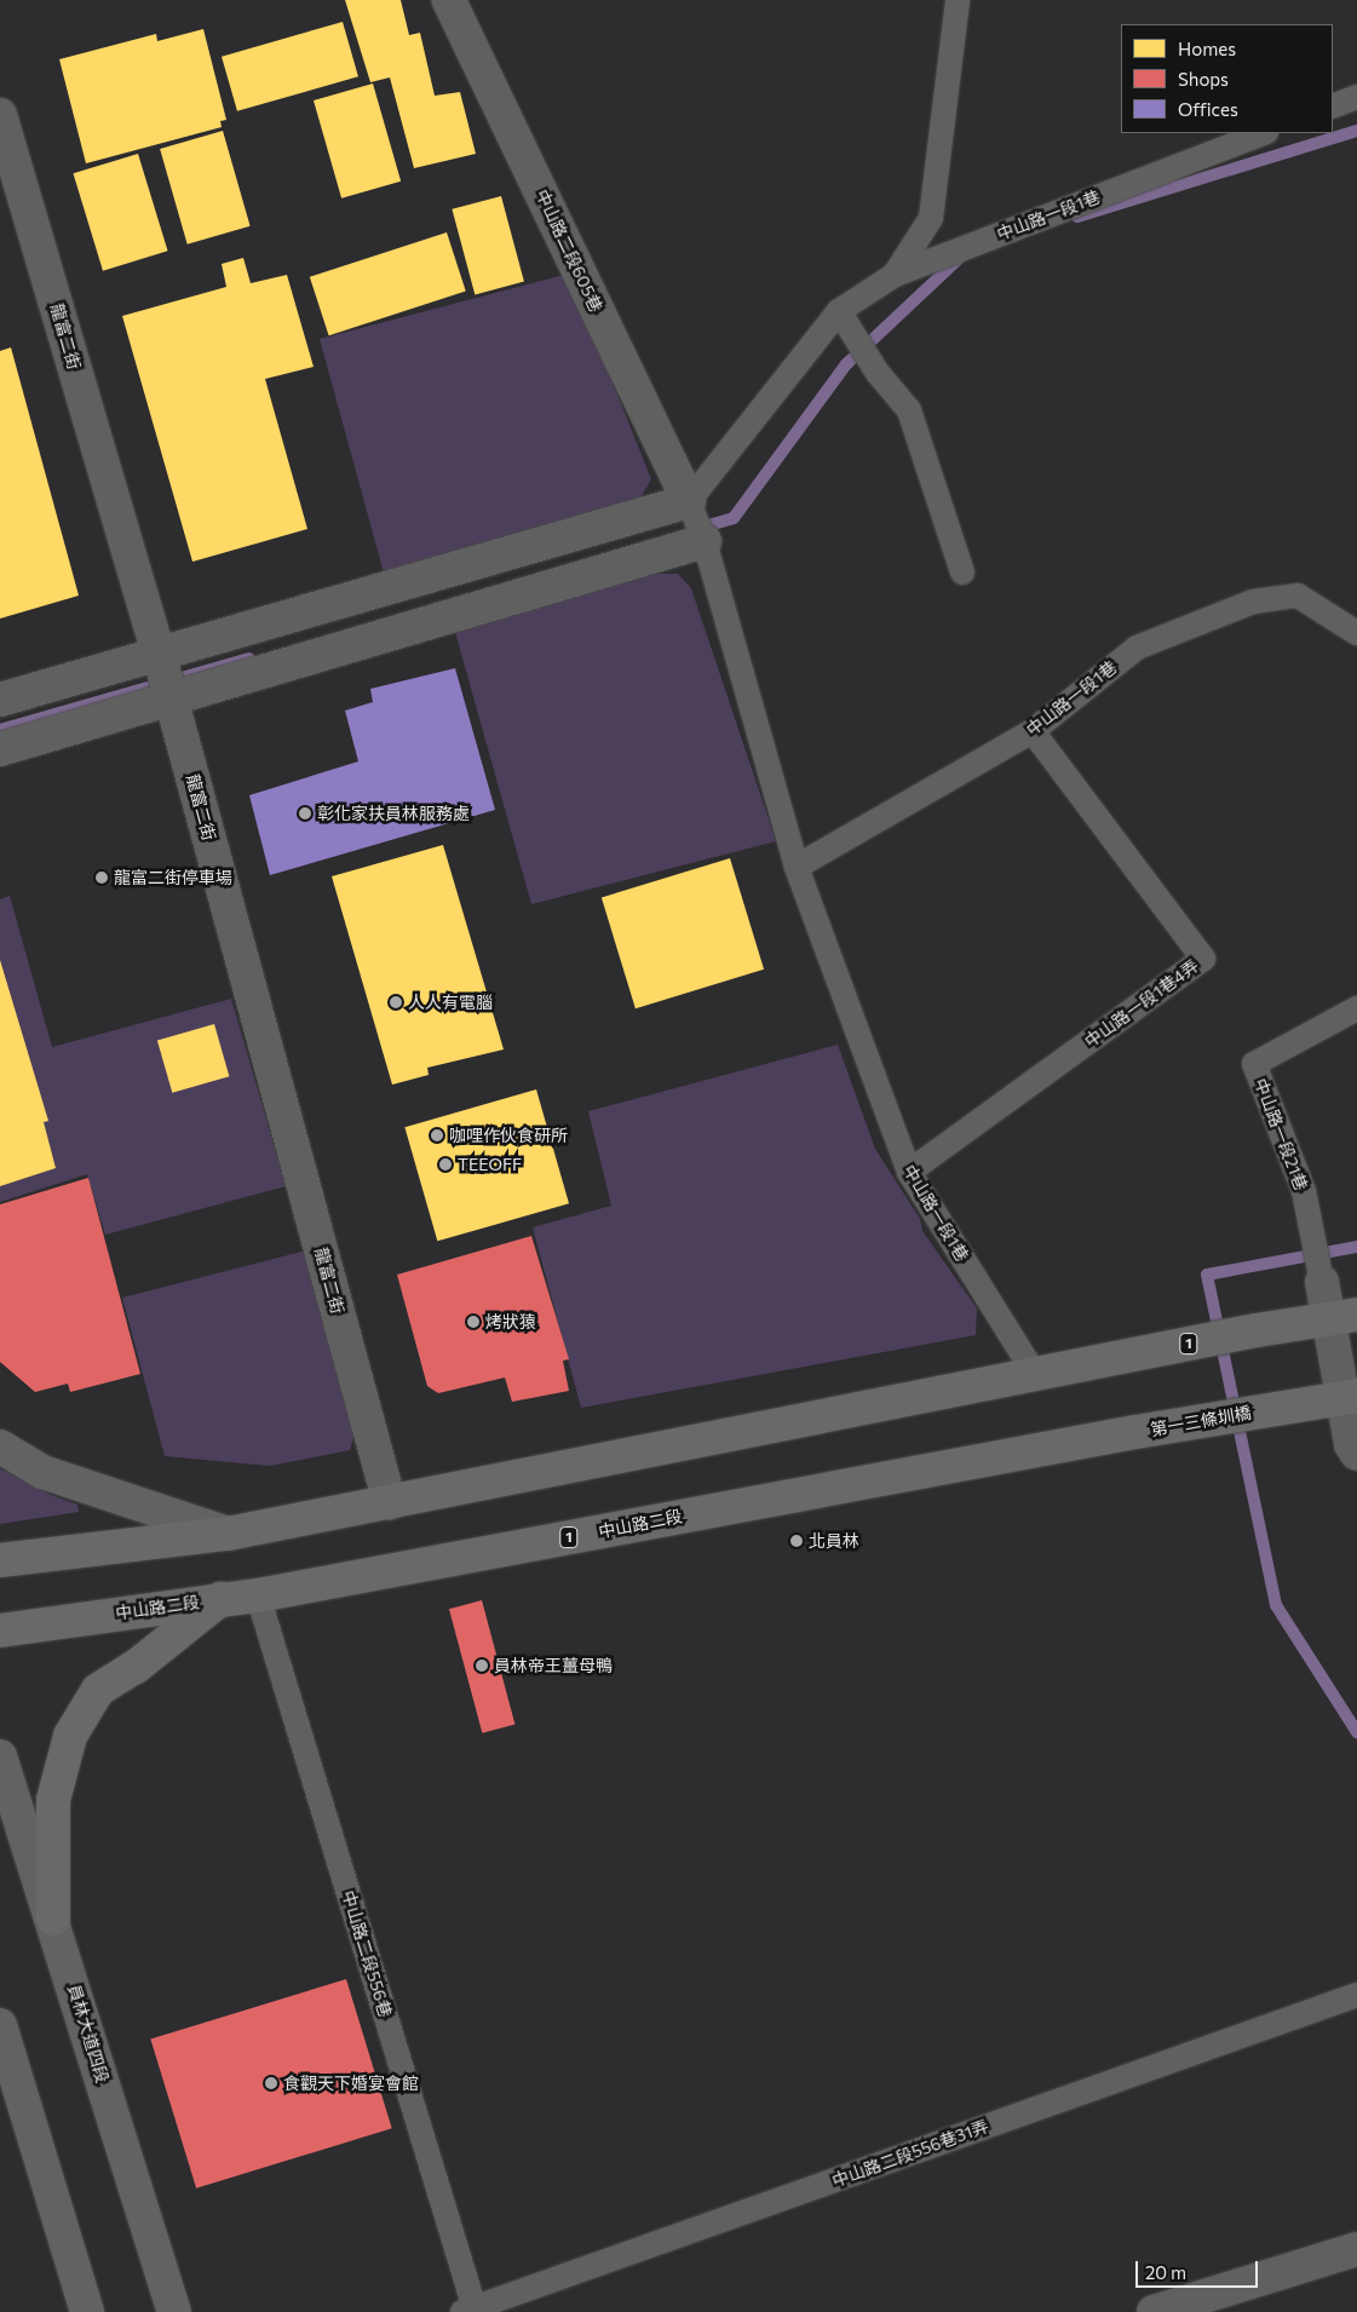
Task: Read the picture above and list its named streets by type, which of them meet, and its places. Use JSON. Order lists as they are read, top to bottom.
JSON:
{
  "streets": {
    "main road": [
      "1",
      "第一三條圳橋",
      "中山路二段",
      "員林大道四段"
    ],
    "street": ["中山路二段605巷", "龍富二街", "中山路一段21巷"],
    "lane": [
      "中山路一段1巷",
      "中山路一段1巷4弄",
      "中山路二段556巷",
      "中山路二段556巷31弄"
    ]
  },
  "crossings": [
    ["中山路一段1巷", "中山路二段605巷"],
    ["中山路一段1巷", "中山路一段1巷4弄"],
    ["中山路一段1巷", "1"],
    ["龍富二街", "1"],
    ["中山路一段21巷", "1"],
    ["中山路一段21巷", "第一三條圳橋"],
    ["第一三條圳橋", "中山路二段"],
    ["中山路二段", "中山路二段556巷"],
    ["中山路二段556巷", "中山路二段556巷31弄"]
  ],
  "places": [
    "彰化家扶員林服務處",
    "龍富二街停車場",
    "人人有電腦",
    "咖哩作伙食研所",
    "TEEOFF",
    "烤狀猿",
    "北員林",
    "員林帝王薑母鴨",
    "食觀天下婚宴會館"
  ],
  "legend": ["Homes", "Shops", "Offices"],
  "scale_bar": "20 m"
}
